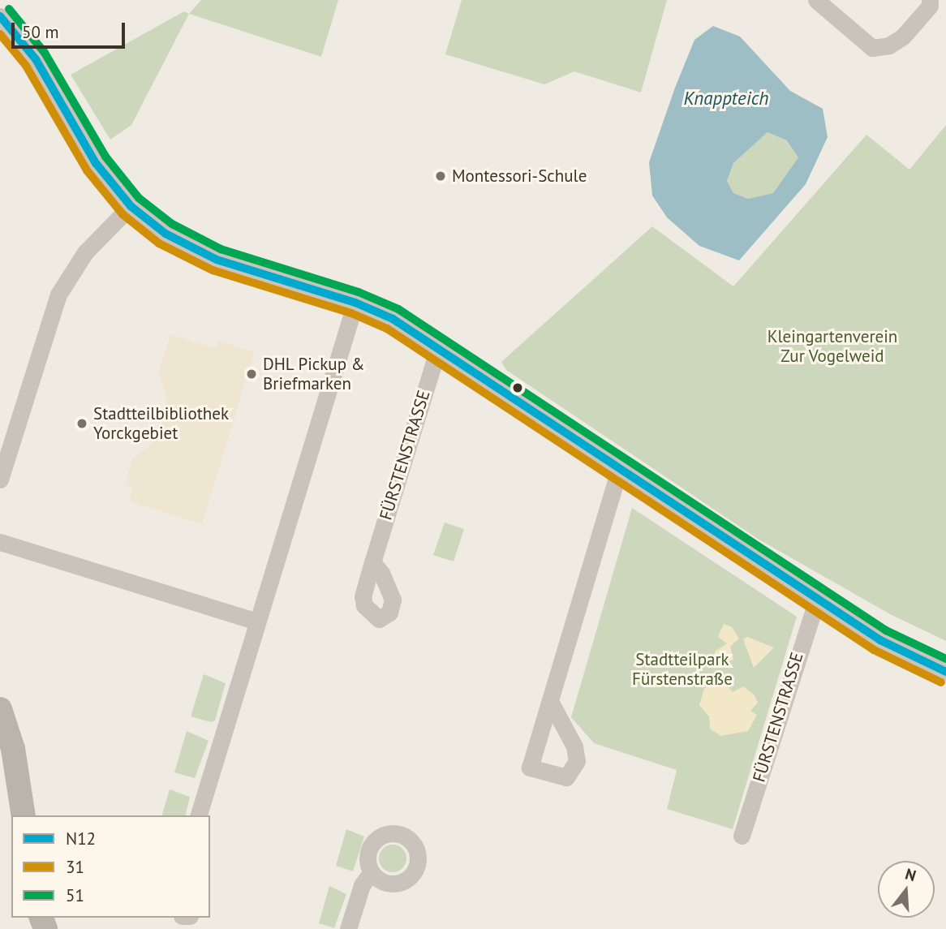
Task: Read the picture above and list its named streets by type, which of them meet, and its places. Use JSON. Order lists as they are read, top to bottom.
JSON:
{
  "streets": {
    "street": ["FÜRSTENSTRASSE"]
  },
  "water": ["Knappteich"],
  "parks": ["Kleingartenverein Zur Vogelweid", "Stadtteilpark Fürstenstraße"],
  "places": ["Montessori-Schule", "DHL Pickup & Briefmarken", "Stadtteilbibliothek Yorckgebiet"],
  "lines": ["transit line 51", "transit line N12", "transit line 31"],
  "legend": ["N12", "31", "51"],
  "scale_bar": "50 m",
  "north": "top"
}
